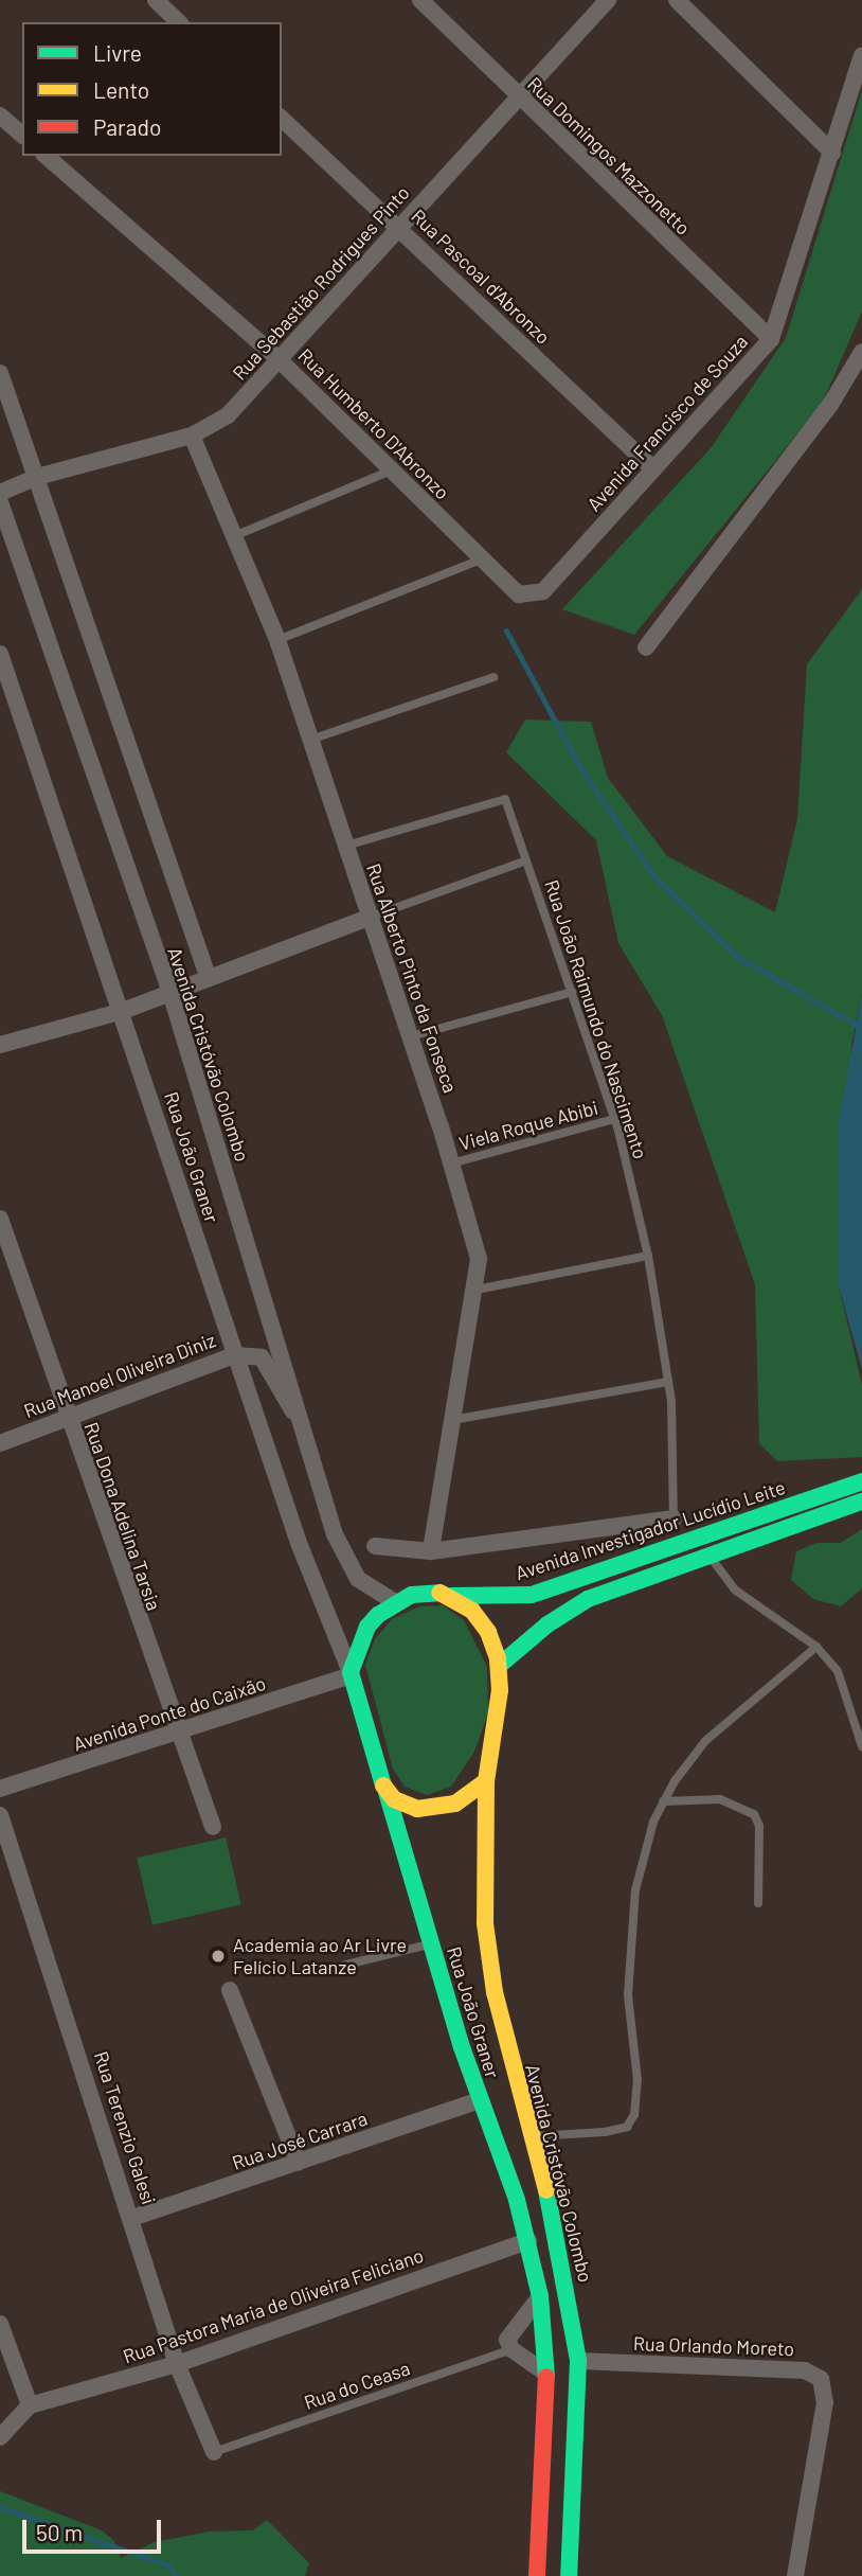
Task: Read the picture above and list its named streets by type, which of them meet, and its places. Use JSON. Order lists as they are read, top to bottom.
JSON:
{
  "streets": {
    "main road": ["Avenida Cristóvão Colombo", "Rua João Graner", "Avenida Investigador Lucídio Leite"],
    "street": [
      "Rua Domingos Mazzonetto",
      "Rua Pascoal d'Abronzo",
      "Rua Sebastião Rodrigues Pinto",
      "Avenida Francisco de Souza",
      "Rua Humberto D'Abronzo",
      "Rua Alberto Pinto da Fonseca",
      "Rua Manoel Oliveira Diniz",
      "Rua Dona Adelina Tarsia",
      "Avenida Ponte do Caixão",
      "Rua Terenzio Galesi",
      "Rua José Carrara",
      "Rua Pastora Maria de Oliveira Feliciano",
      "Rua Orlando Moreto"
    ],
    "lane": ["Rua João Raimundo do Nascimento", "Viela Roque Abibi", "Rua do Ceasa"]
  },
  "crossings": [
    ["Rua Domingos Mazzonetto", "Rua Sebastião Rodrigues Pinto"],
    ["Rua Domingos Mazzonetto", "Avenida Francisco de Souza"],
    ["Rua Pascoal d'Abronzo", "Rua Sebastião Rodrigues Pinto"],
    ["Rua Pascoal d'Abronzo", "Avenida Francisco de Souza"],
    ["Rua Sebastião Rodrigues Pinto", "Rua Humberto D'Abronzo"],
    ["Rua Sebastião Rodrigues Pinto", "Rua Alberto Pinto da Fonseca"],
    ["Rua Sebastião Rodrigues Pinto", "Avenida Cristóvão Colombo"],
    ["Avenida Francisco de Souza", "Rua Humberto D'Abronzo"],
    ["Rua Alberto Pinto da Fonseca", "Rua João Raimundo do Nascimento"],
    ["Rua Alberto Pinto da Fonseca", "Viela Roque Abibi"],
    ["Rua João Raimundo do Nascimento", "Viela Roque Abibi"],
    ["Avenida Cristóvão Colombo", "Rua João Graner"],
    ["Avenida Cristóvão Colombo", "Rua Manoel Oliveira Diniz"],
    ["Avenida Cristóvão Colombo", "Avenida Investigador Lucídio Leite"],
    ["Avenida Cristóvão Colombo", "Avenida Ponte do Caixão"],
    ["Avenida Cristóvão Colombo", "Rua Orlando Moreto"],
    ["Rua João Graner", "Rua Manoel Oliveira Diniz"],
    ["Rua João Graner", "Avenida Investigador Lucídio Leite"],
    ["Rua João Graner", "Avenida Ponte do Caixão"],
    ["Rua João Graner", "Rua José Carrara"],
    ["Rua João Graner", "Rua Pastora Maria de Oliveira Feliciano"],
    ["Rua Manoel Oliveira Diniz", "Rua Dona Adelina Tarsia"],
    ["Rua Dona Adelina Tarsia", "Avenida Ponte do Caixão"],
    ["Avenida Investigador Lucídio Leite", "Avenida Ponte do Caixão"],
    ["Rua Terenzio Galesi", "Rua José Carrara"],
    ["Rua Terenzio Galesi", "Rua Pastora Maria de Oliveira Feliciano"],
    ["Rua Terenzio Galesi", "Rua do Ceasa"]
  ],
  "places": ["Academia ao Ar Livre Felício Latanze"],
  "legend": ["Livre", "Lento", "Parado"],
  "scale_bar": "50 m"
}
